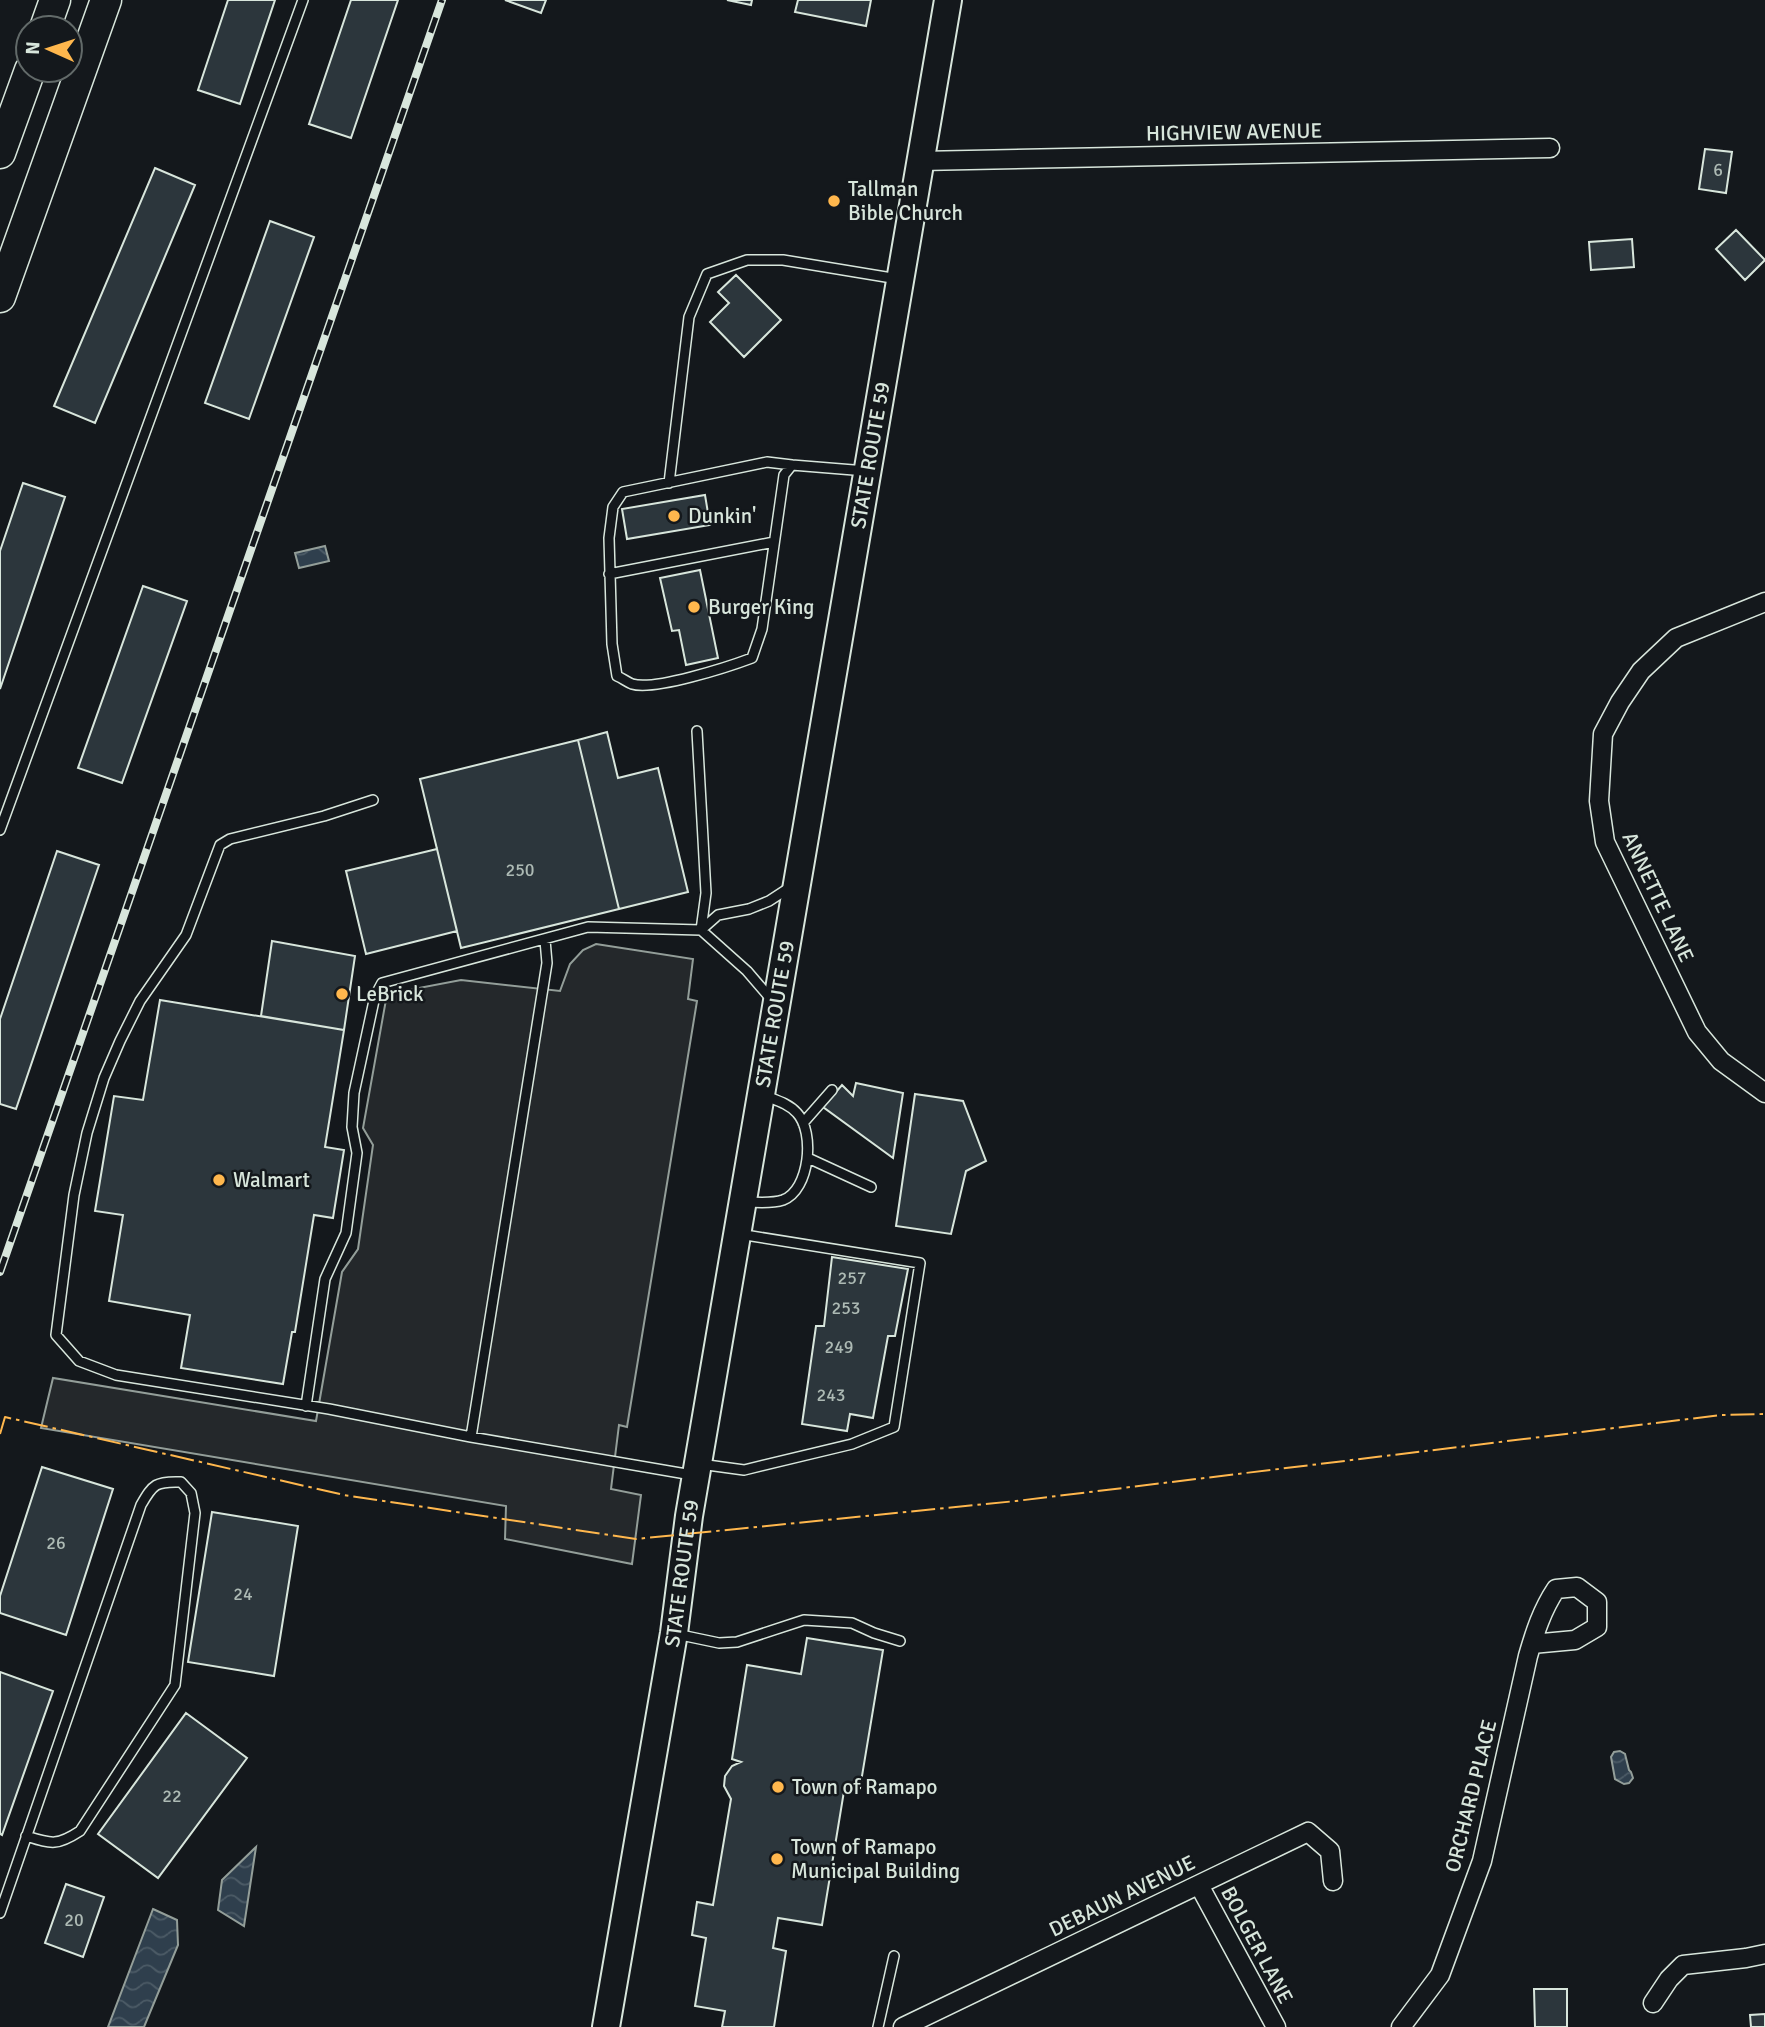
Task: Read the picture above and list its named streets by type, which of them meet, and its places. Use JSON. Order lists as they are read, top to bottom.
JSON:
{
  "streets": {
    "main road": ["STATE ROUTE 59"],
    "street": [
      "HIGHVIEW AVENUE",
      "ANNETTE LANE",
      "ORCHARD PLACE",
      "DEBAUN AVENUE",
      "BOLGER LANE"
    ]
  },
  "crossings": [
    ["HIGHVIEW AVENUE", "STATE ROUTE 59"],
    ["DEBAUN AVENUE", "BOLGER LANE"]
  ],
  "places": [
    "Tallman Bible Church",
    "Dunkin'",
    "Burger King",
    "LeBrick",
    "Walmart",
    "Town of Ramapo",
    "Town of Ramapo Municipal Building"
  ],
  "house_numbers": [
    "6",
    "250",
    "257",
    "253",
    "249",
    "243",
    "26",
    "24",
    "22",
    "20"
  ],
  "north": "left"
}
